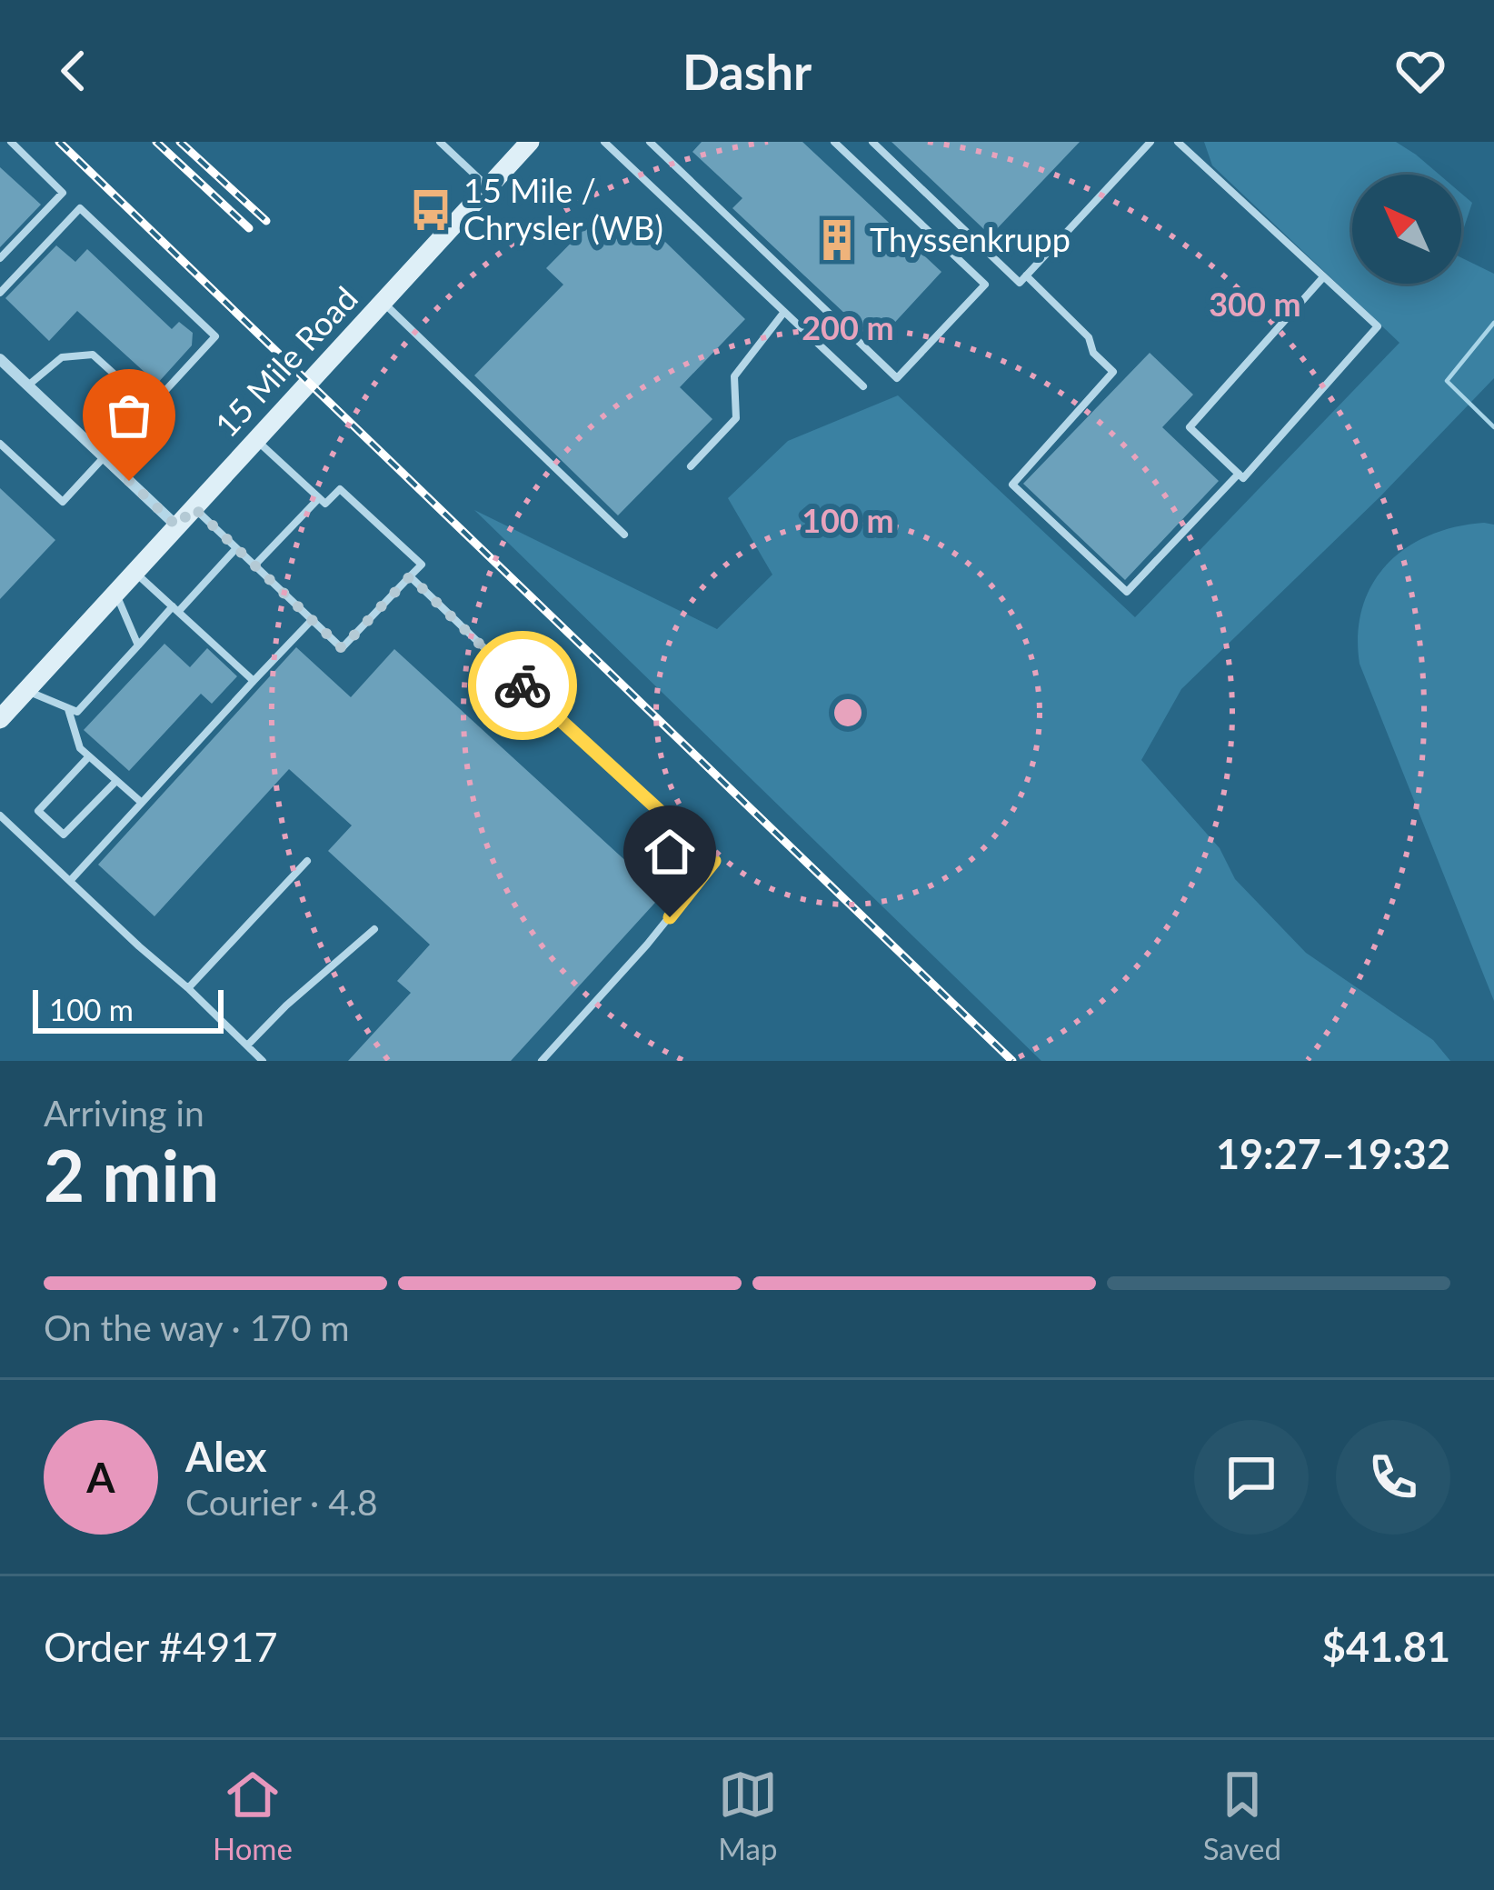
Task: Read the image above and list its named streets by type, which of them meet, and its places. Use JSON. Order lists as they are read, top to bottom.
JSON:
{
  "streets": {
    "main road": ["15 Mile Road"]
  },
  "places": {
    "bus stop": ["15 Mile / Chrysler (WB)"],
    "building": ["Thyssenkrupp"]
  },
  "scale_bar": "100 m",
  "north": "top left",
  "page": {
    "header": "Dashr",
    "scale": "100 m",
    "heading": ["2 min", "Arriving in", "19:27–19:32"],
    "panel": [
      "Alex",
      "Courier · 4.8",
      "Order #4917",
      "$41.81"
    ],
    "bar": "On the way · 170 m",
    "round": "A",
    "tabs": ["Home", "Map", "Saved"]
  },
  "rings": ["300 m", "200 m", "100 m"]
}
